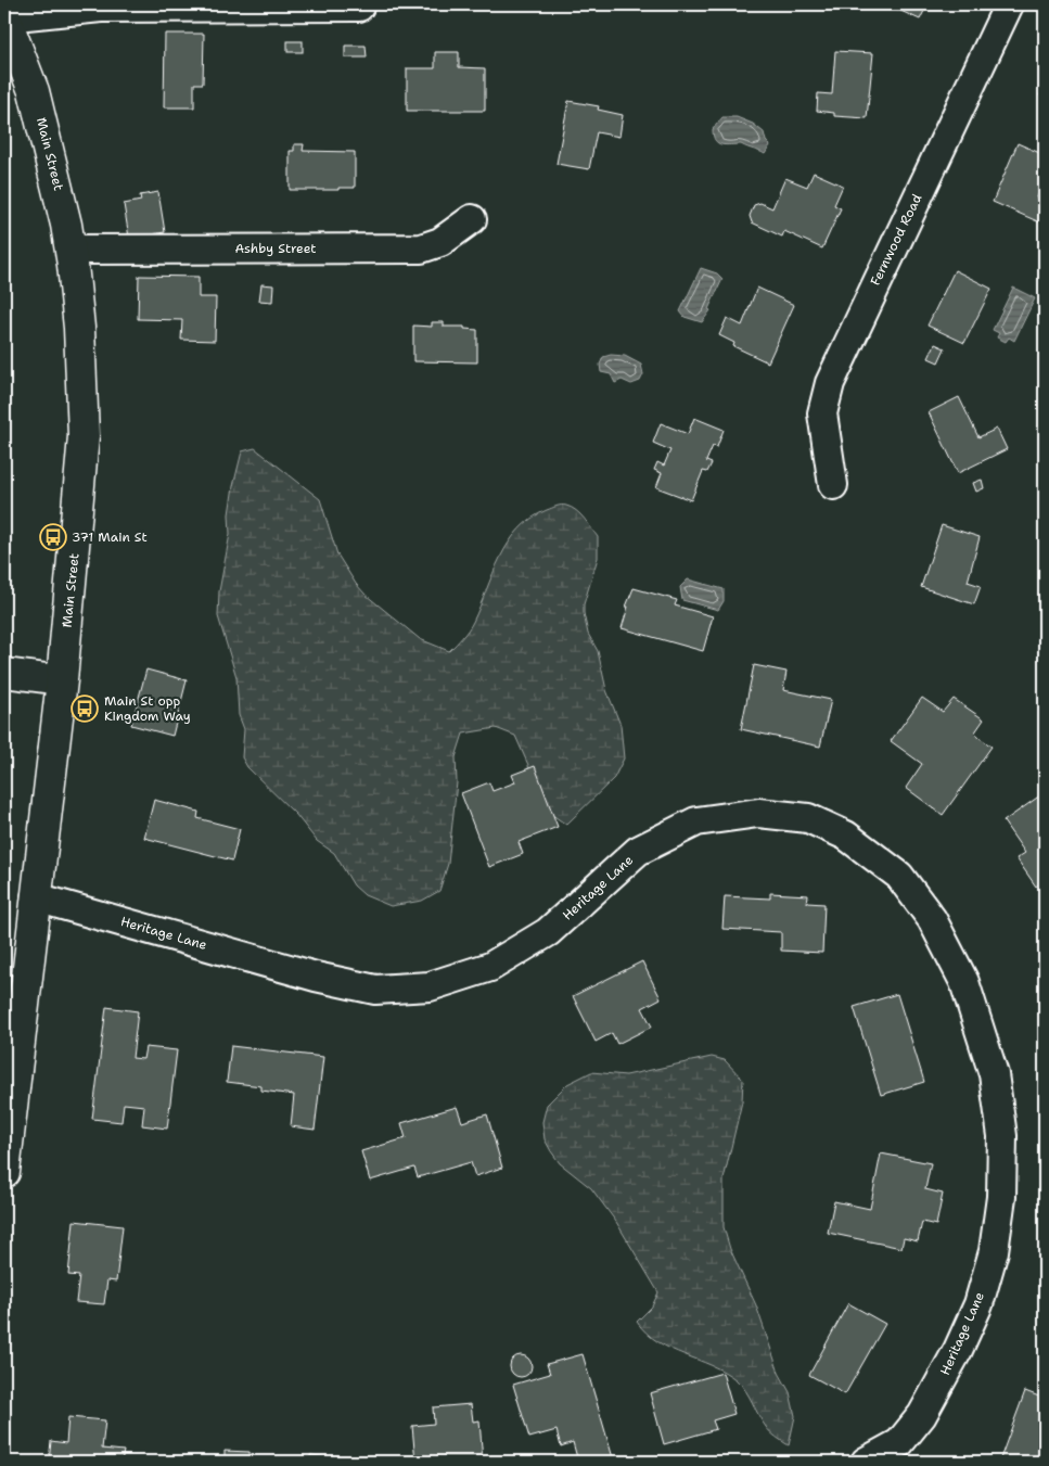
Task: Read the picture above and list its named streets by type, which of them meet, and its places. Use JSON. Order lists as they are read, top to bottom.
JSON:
{
  "streets": {
    "main road": ["Main Street"],
    "street": ["Fernwood Road", "Ashby Street", "Heritage Lane"]
  },
  "crossings": [
    ["Main Street", "Ashby Street"],
    ["Main Street", "Heritage Lane"]
  ],
  "places": {
    "bus stop": ["371 Main St", "Main St opp Kingdom Way"]
  }
}
